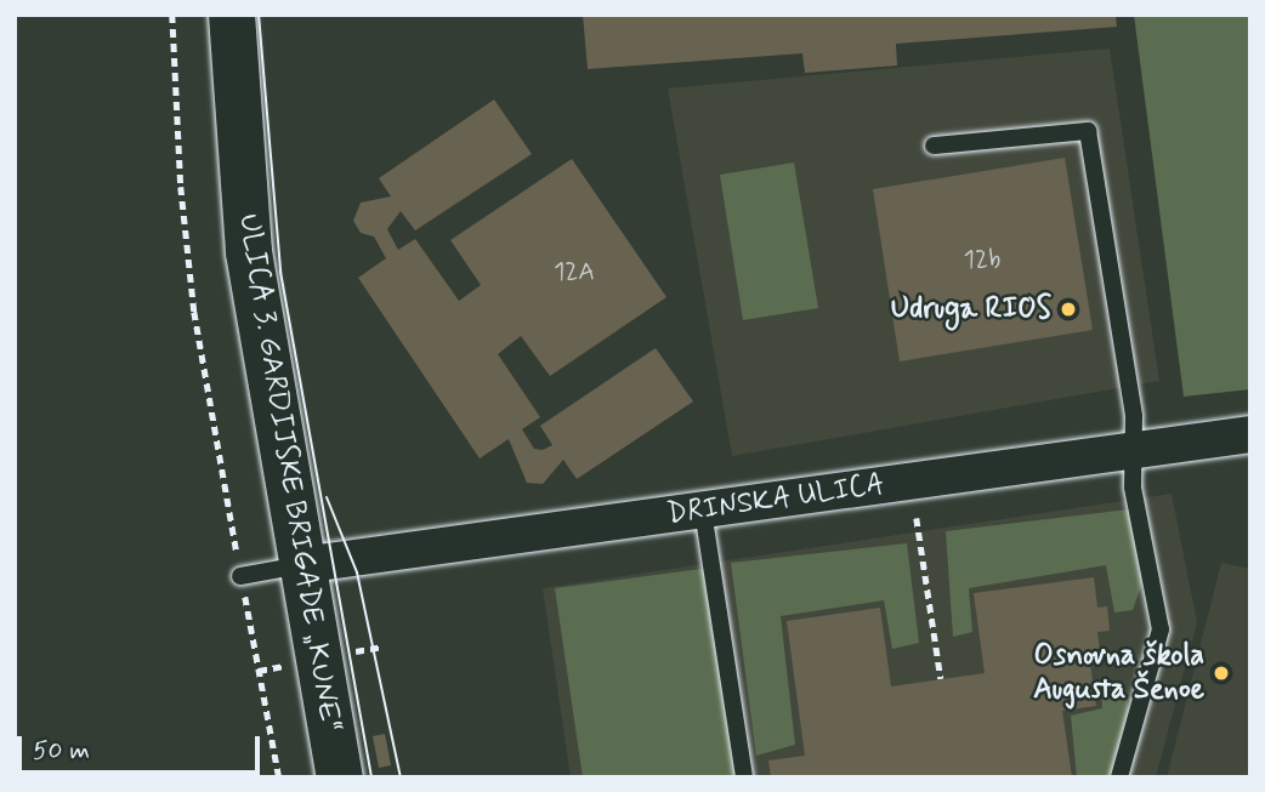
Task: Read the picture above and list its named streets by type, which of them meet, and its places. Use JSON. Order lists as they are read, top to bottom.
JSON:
{
  "streets": {
    "street": ["ULICA 3. GARDIJSKE BRIGADE „KUNE“", "DRINSKA ULICA"]
  },
  "crossings": [
    ["ULICA 3. GARDIJSKE BRIGADE „KUNE“", "DRINSKA ULICA"]
  ],
  "places": ["Udruga RIOS", "Osnovna škola Augusta Šenoe"],
  "house_numbers": ["12b", "12A"],
  "scale_bar": "50 m"
}
